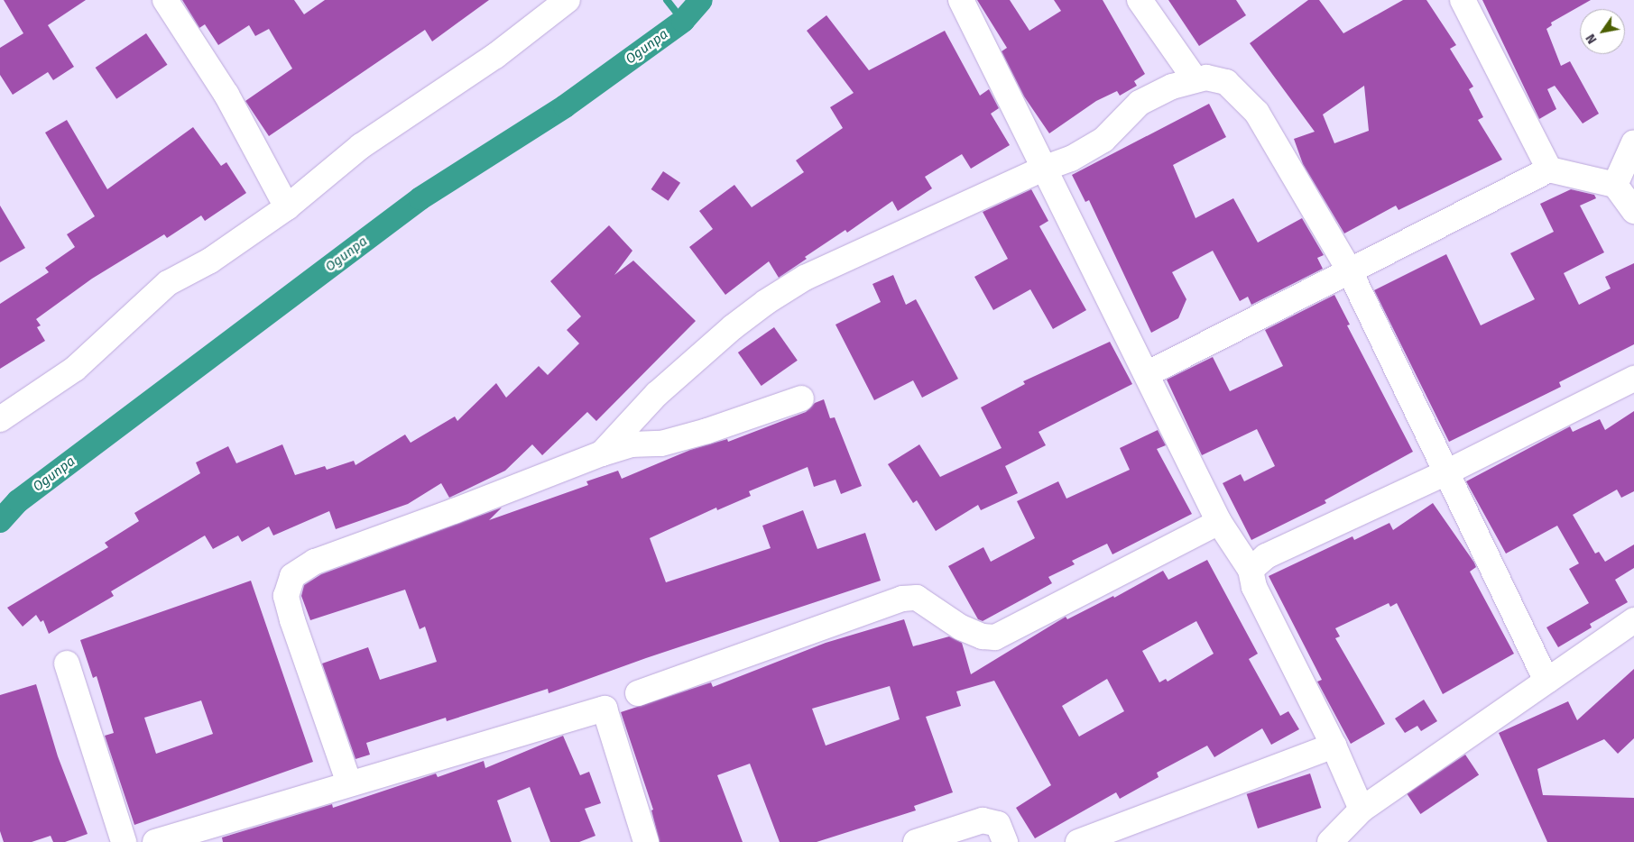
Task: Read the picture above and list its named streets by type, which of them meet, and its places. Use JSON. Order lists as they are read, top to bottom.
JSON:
{
  "water": ["Ogunpa"],
  "north": "bottom left"
}
